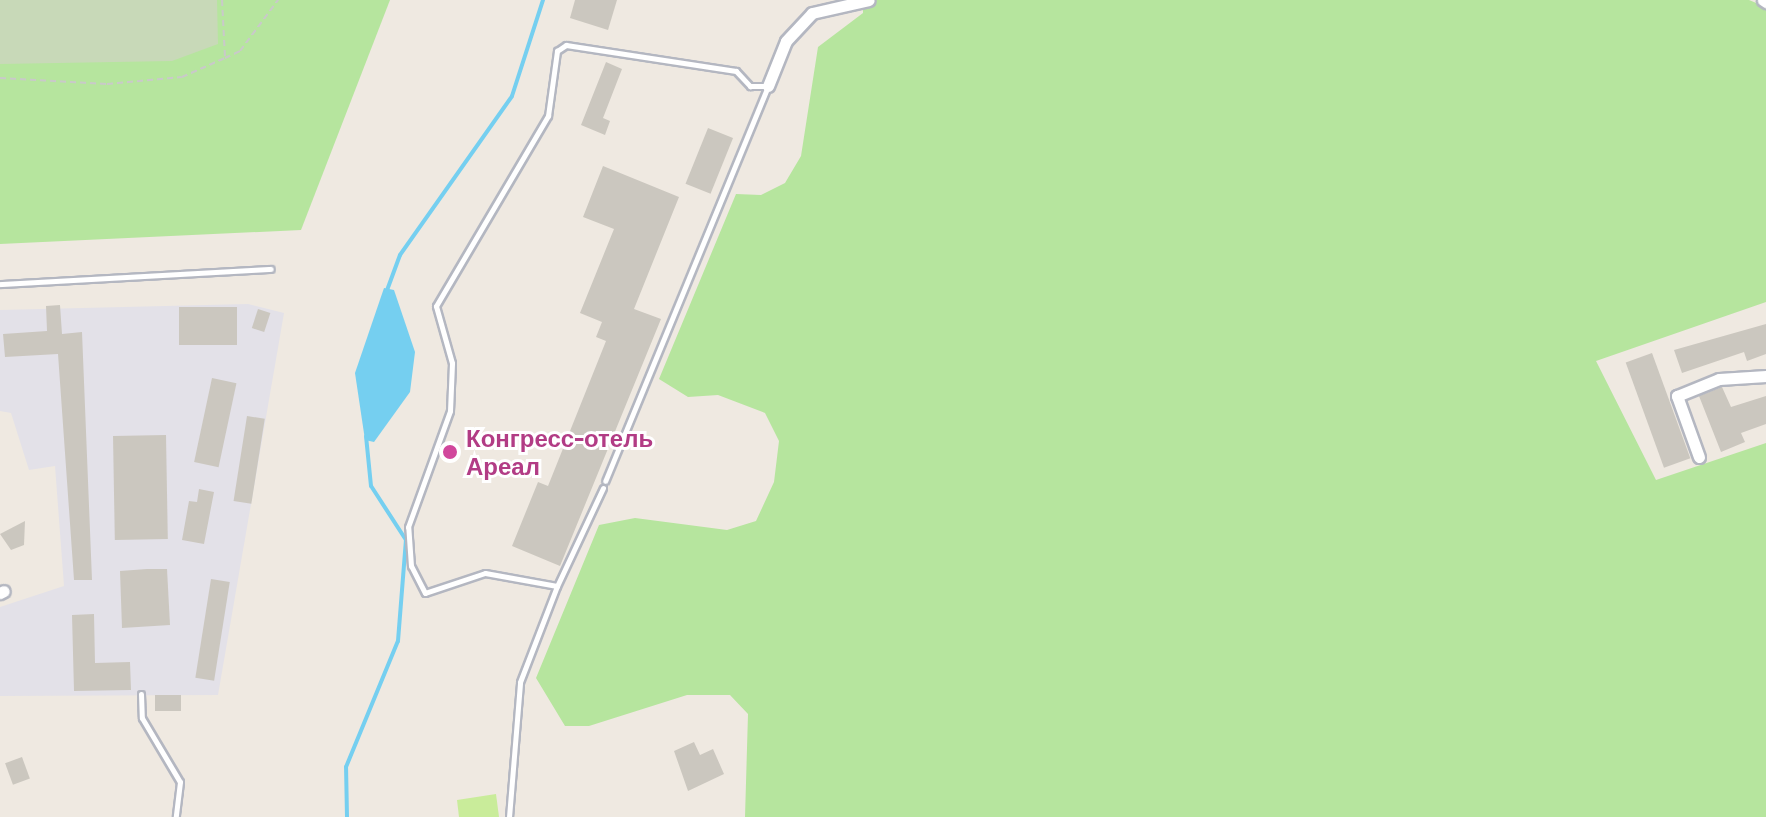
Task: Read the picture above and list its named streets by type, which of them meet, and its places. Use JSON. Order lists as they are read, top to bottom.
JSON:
{
  "places": ["Конгресс-отель Ареал"]
}
